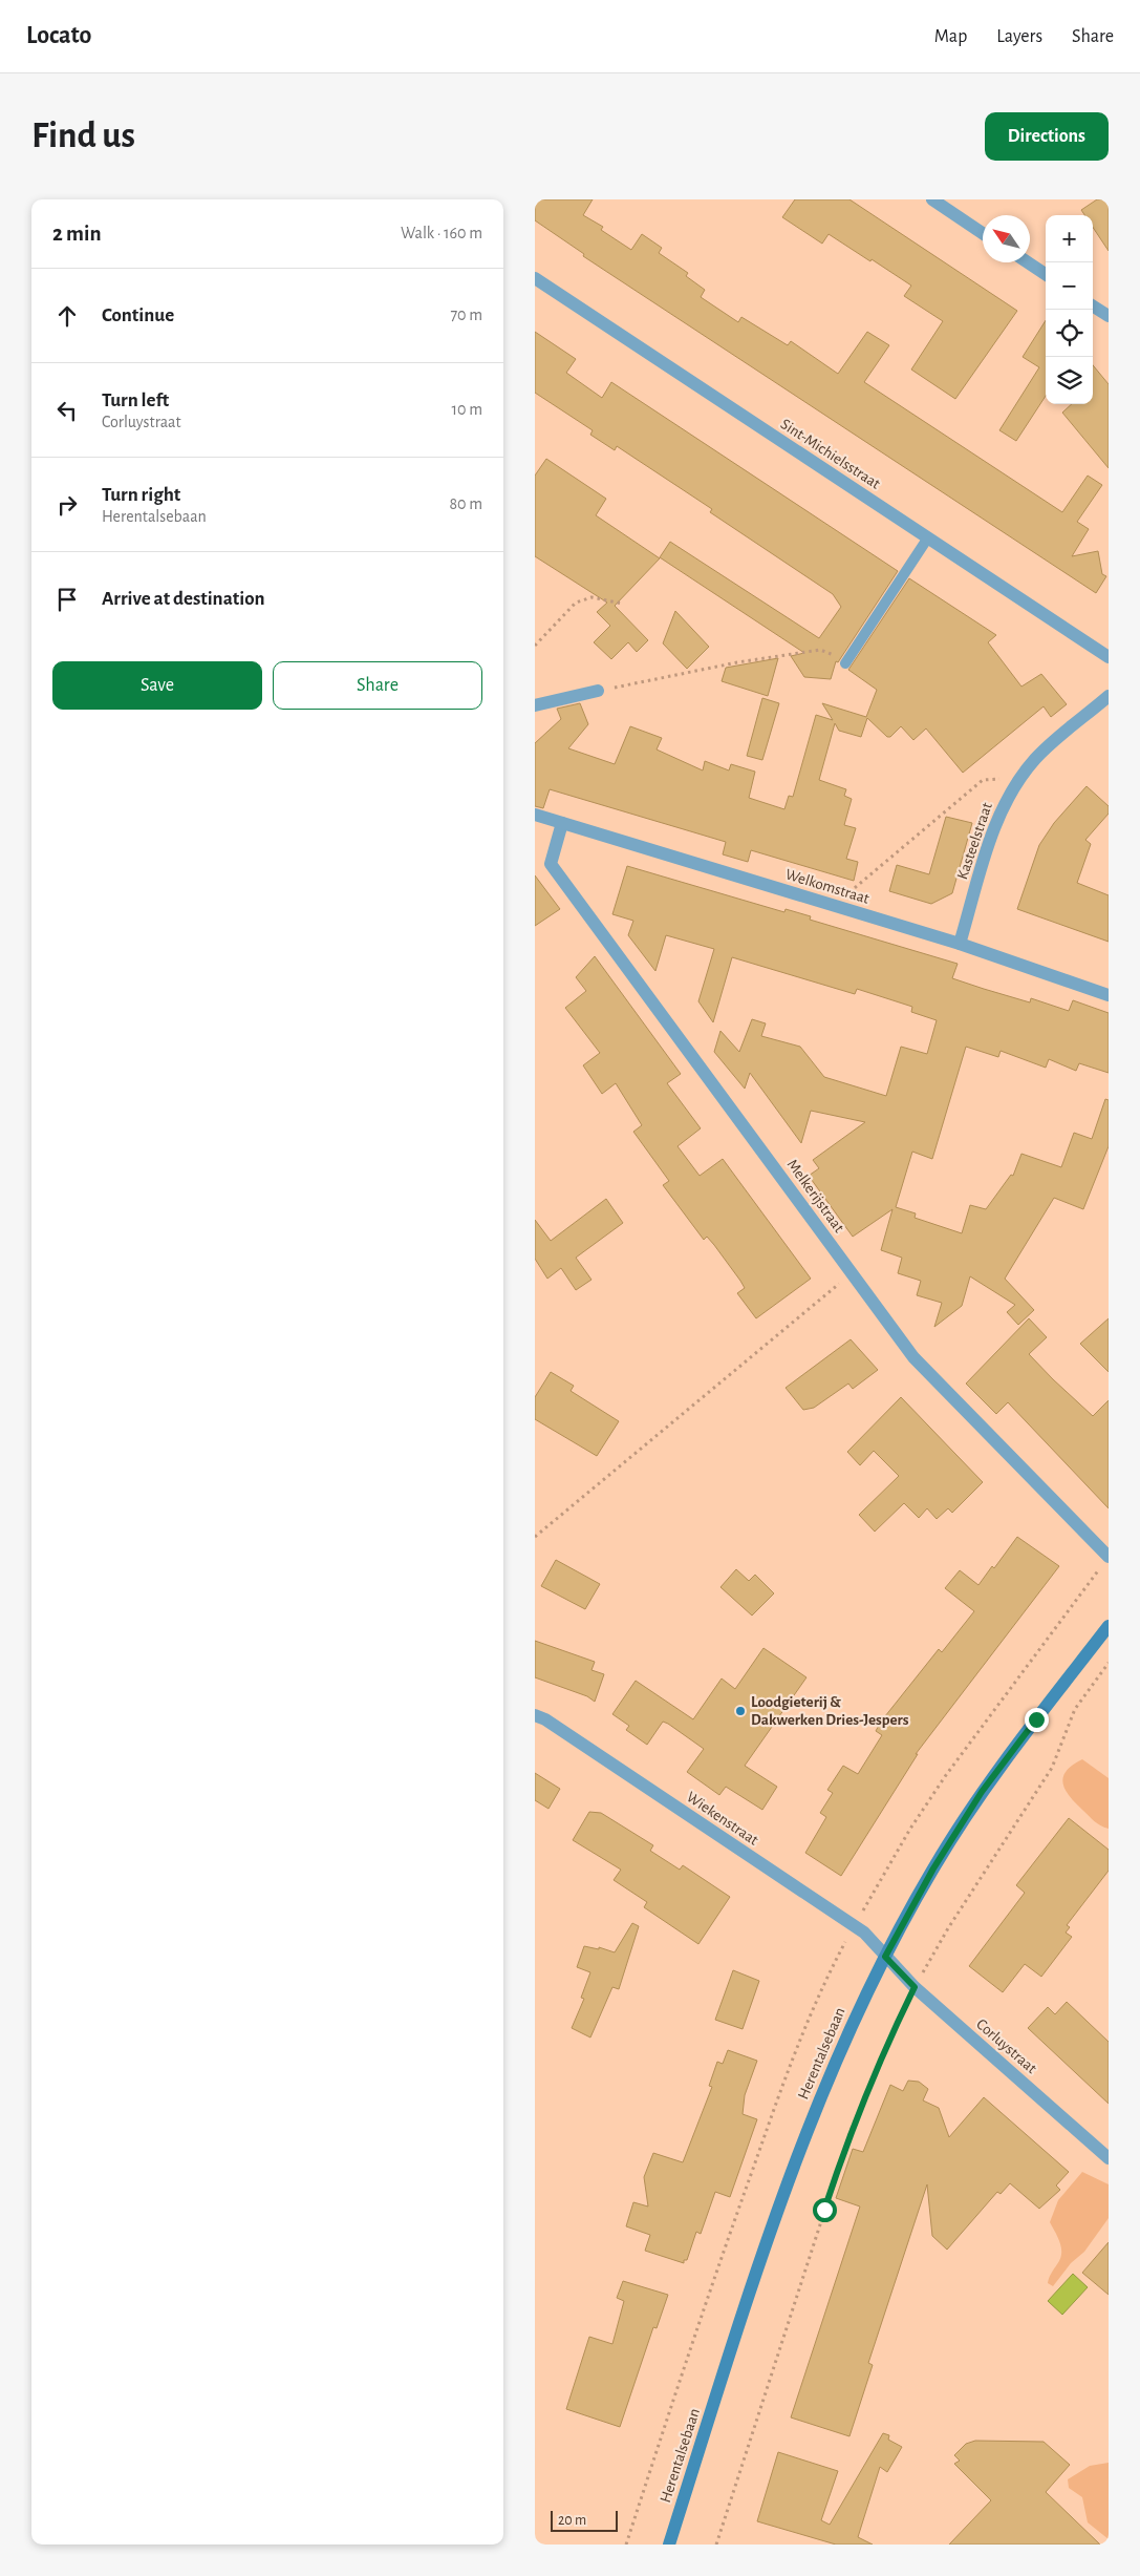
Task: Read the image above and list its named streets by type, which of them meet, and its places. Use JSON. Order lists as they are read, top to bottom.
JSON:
{
  "streets": {
    "main road": ["Herentalsebaan"],
    "street": [
      "Sint-Michielsstraat",
      "Kasteelstraat",
      "Welkomstraat",
      "Melkerijstraat",
      "Wiekenstraat",
      "Corluystraat"
    ]
  },
  "crossings": [
    ["Kasteelstraat", "Welkomstraat"],
    ["Welkomstraat", "Melkerijstraat"],
    ["Wiekenstraat", "Corluystraat"],
    ["Wiekenstraat", "Herentalsebaan"],
    ["Corluystraat", "Herentalsebaan"]
  ],
  "places": ["Loodgieterij & Dakwerken Dries-Jespers"],
  "scale_bar": "20 m",
  "north": "top left",
  "page": {
    "header": "Locato",
    "nav": ["Map", "Layers", "Share"],
    "buttons": [
      "Directions",
      ["Save", "Share"]
    ],
    "title": "Find us",
    "heading": ["2 min", "Walk · 160 m"],
    "map_buttons": ["+", "−"],
    "list": [
      ["Continue", "70 m"],
      ["Turn left", "Corluystraat", "10 m"],
      ["Turn right", "Herentalsebaan", "80 m"],
      "Arrive at destination"
    ],
    "scale": "20 m"
  }
}
